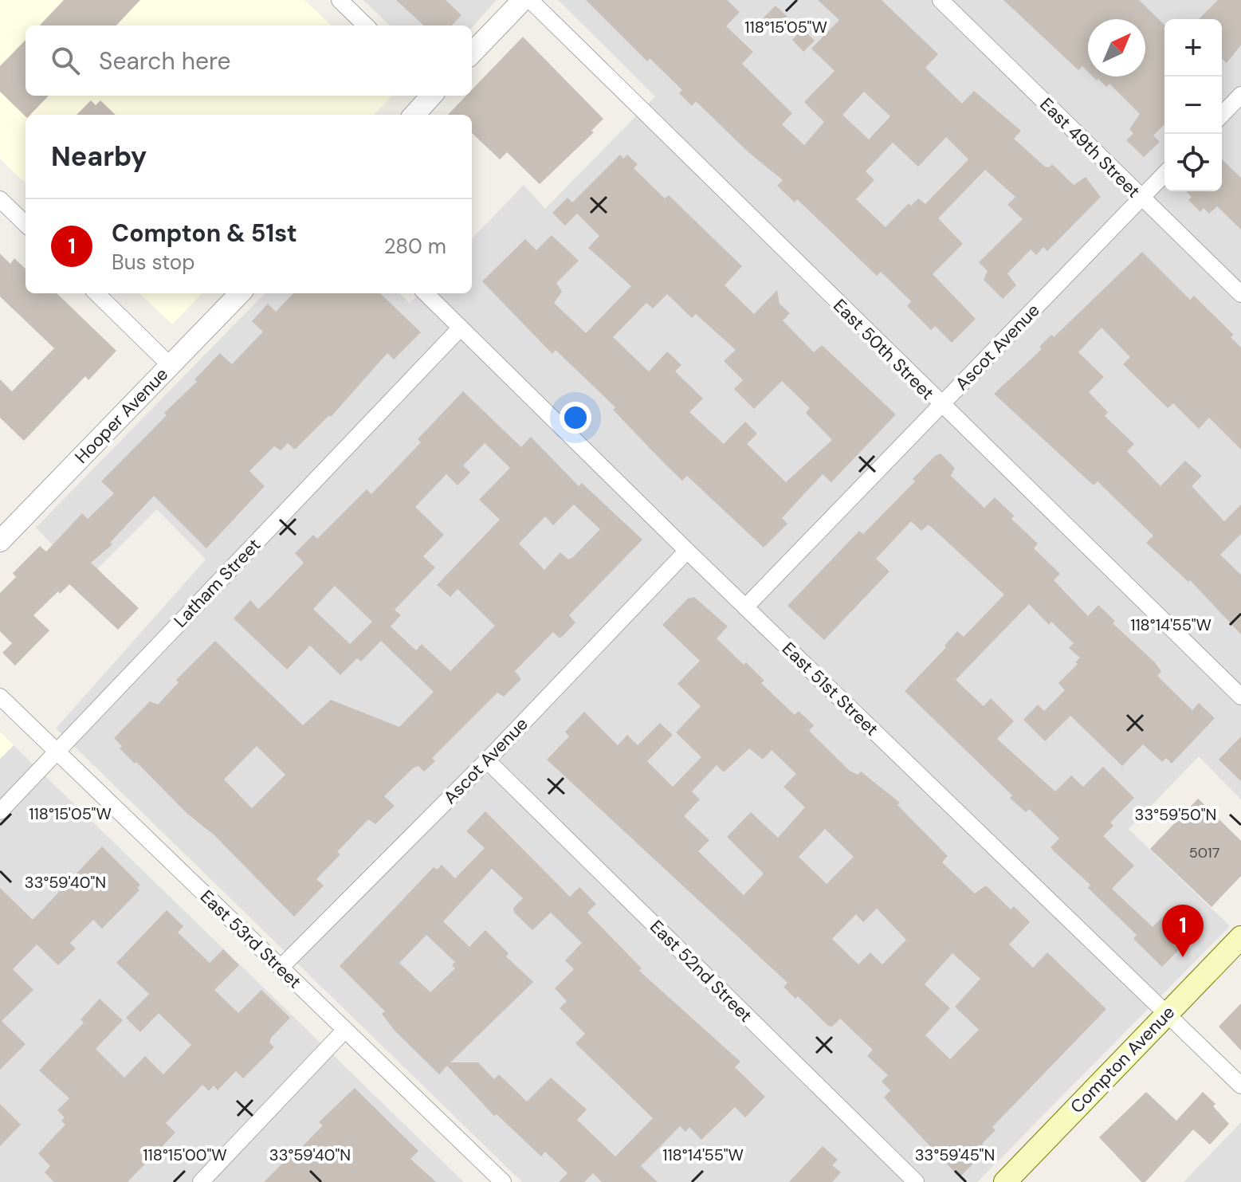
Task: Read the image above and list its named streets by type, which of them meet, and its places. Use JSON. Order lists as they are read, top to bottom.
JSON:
{
  "streets": {
    "main road": ["Compton Avenue"],
    "street": [
      "East 49th Street",
      "Ascot Avenue",
      "East 50th Street",
      "Hooper Avenue",
      "Latham Street",
      "East 51st Street",
      "East 53rd Street",
      "East 52nd Street"
    ]
  },
  "crossings": [
    ["East 49th Street", "Ascot Avenue"],
    ["Ascot Avenue", "East 50th Street"],
    ["Ascot Avenue", "East 51st Street"],
    ["Ascot Avenue", "East 53rd Street"],
    ["Ascot Avenue", "East 52nd Street"],
    ["Latham Street", "East 51st Street"],
    ["Latham Street", "East 53rd Street"],
    ["East 51st Street", "Compton Avenue"]
  ],
  "house_numbers": ["5017"],
  "north": "top right",
  "page": {
    "map_buttons": ["+", "−"],
    "search": "Search here",
    "heading": "Nearby",
    "list": [
      {
        "mark": "1",
        "name": "Compton & 51st",
        "note": "Bus stop",
        "value": "280 m"
      }
    ],
    "pins": "1"
  },
  "coordinates": [
    "118°15'05\"W",
    "118°14'55\"W",
    "33°59'50\"N",
    "33°59'40\"N",
    "118°15'00\"W",
    "33°59'45\"N"
  ]
}
